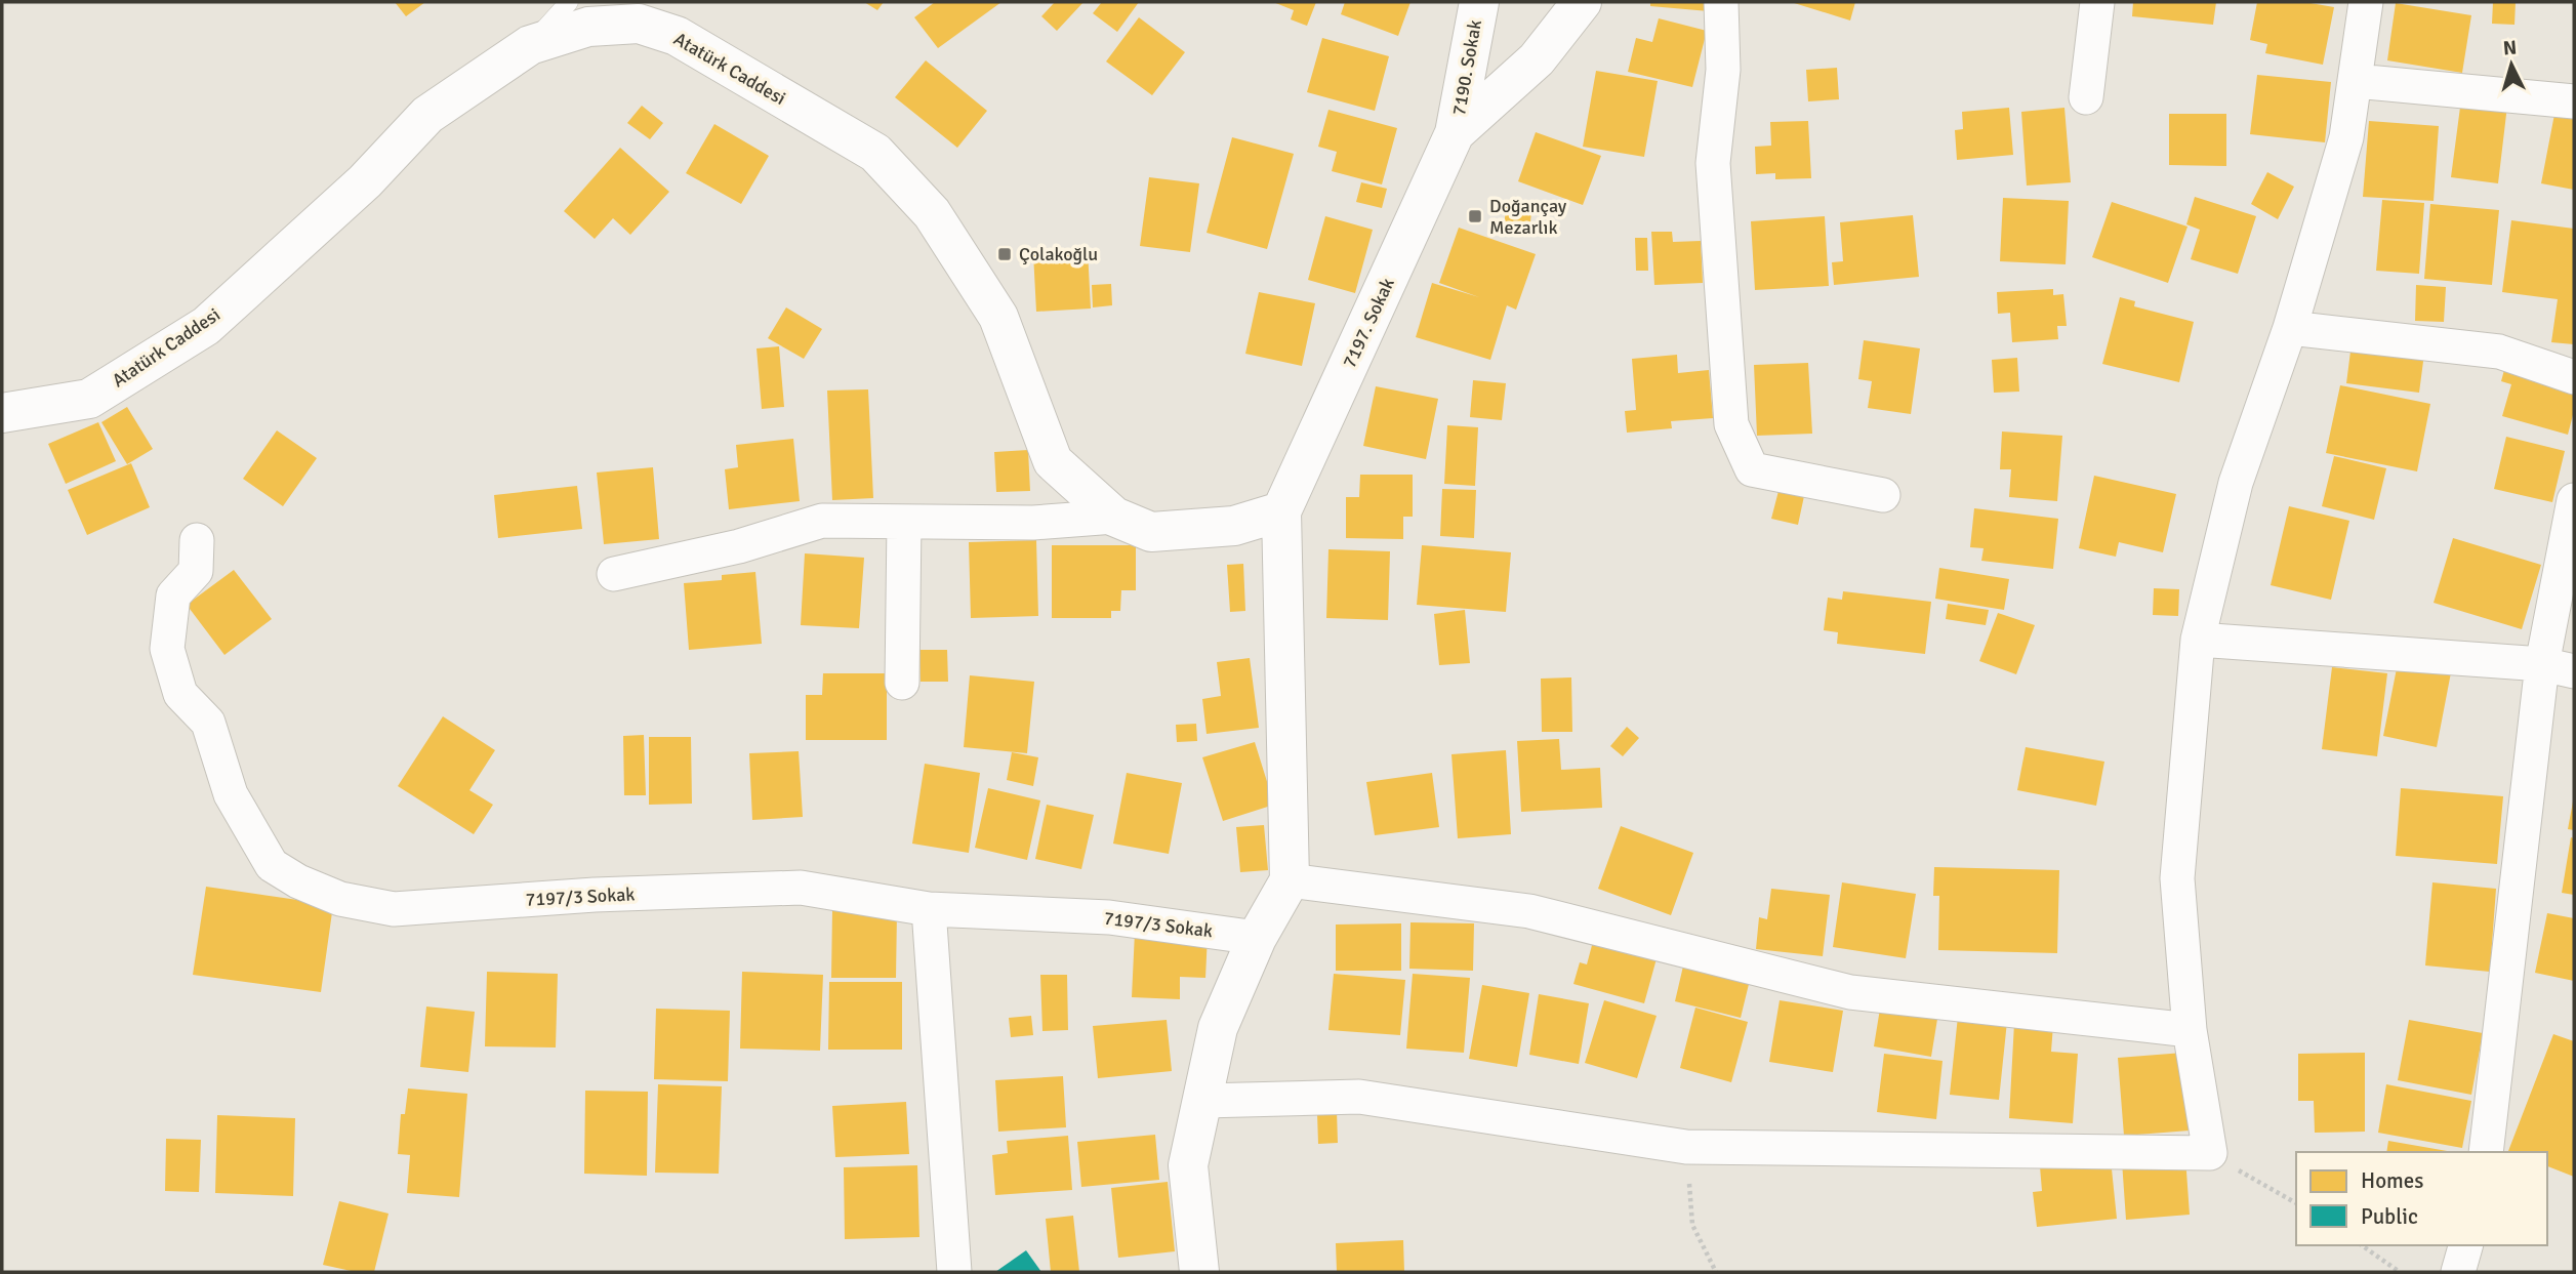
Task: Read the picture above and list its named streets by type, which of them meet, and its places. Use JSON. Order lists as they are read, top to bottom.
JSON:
{
  "streets": {
    "street": [
      "7190. Sokak",
      "Atatürk Caddesi",
      "7197. Sokak",
      "7197/3 Sokak"
    ]
  },
  "crossings": [
    ["7190. Sokak", "7197. Sokak"],
    ["Atatürk Caddesi", "7197. Sokak"]
  ],
  "places": {
    "transit": ["Doğançay Mezarlık", "Çolakoğlu"]
  },
  "legend": ["Homes", "Public"],
  "north": "top"
}
